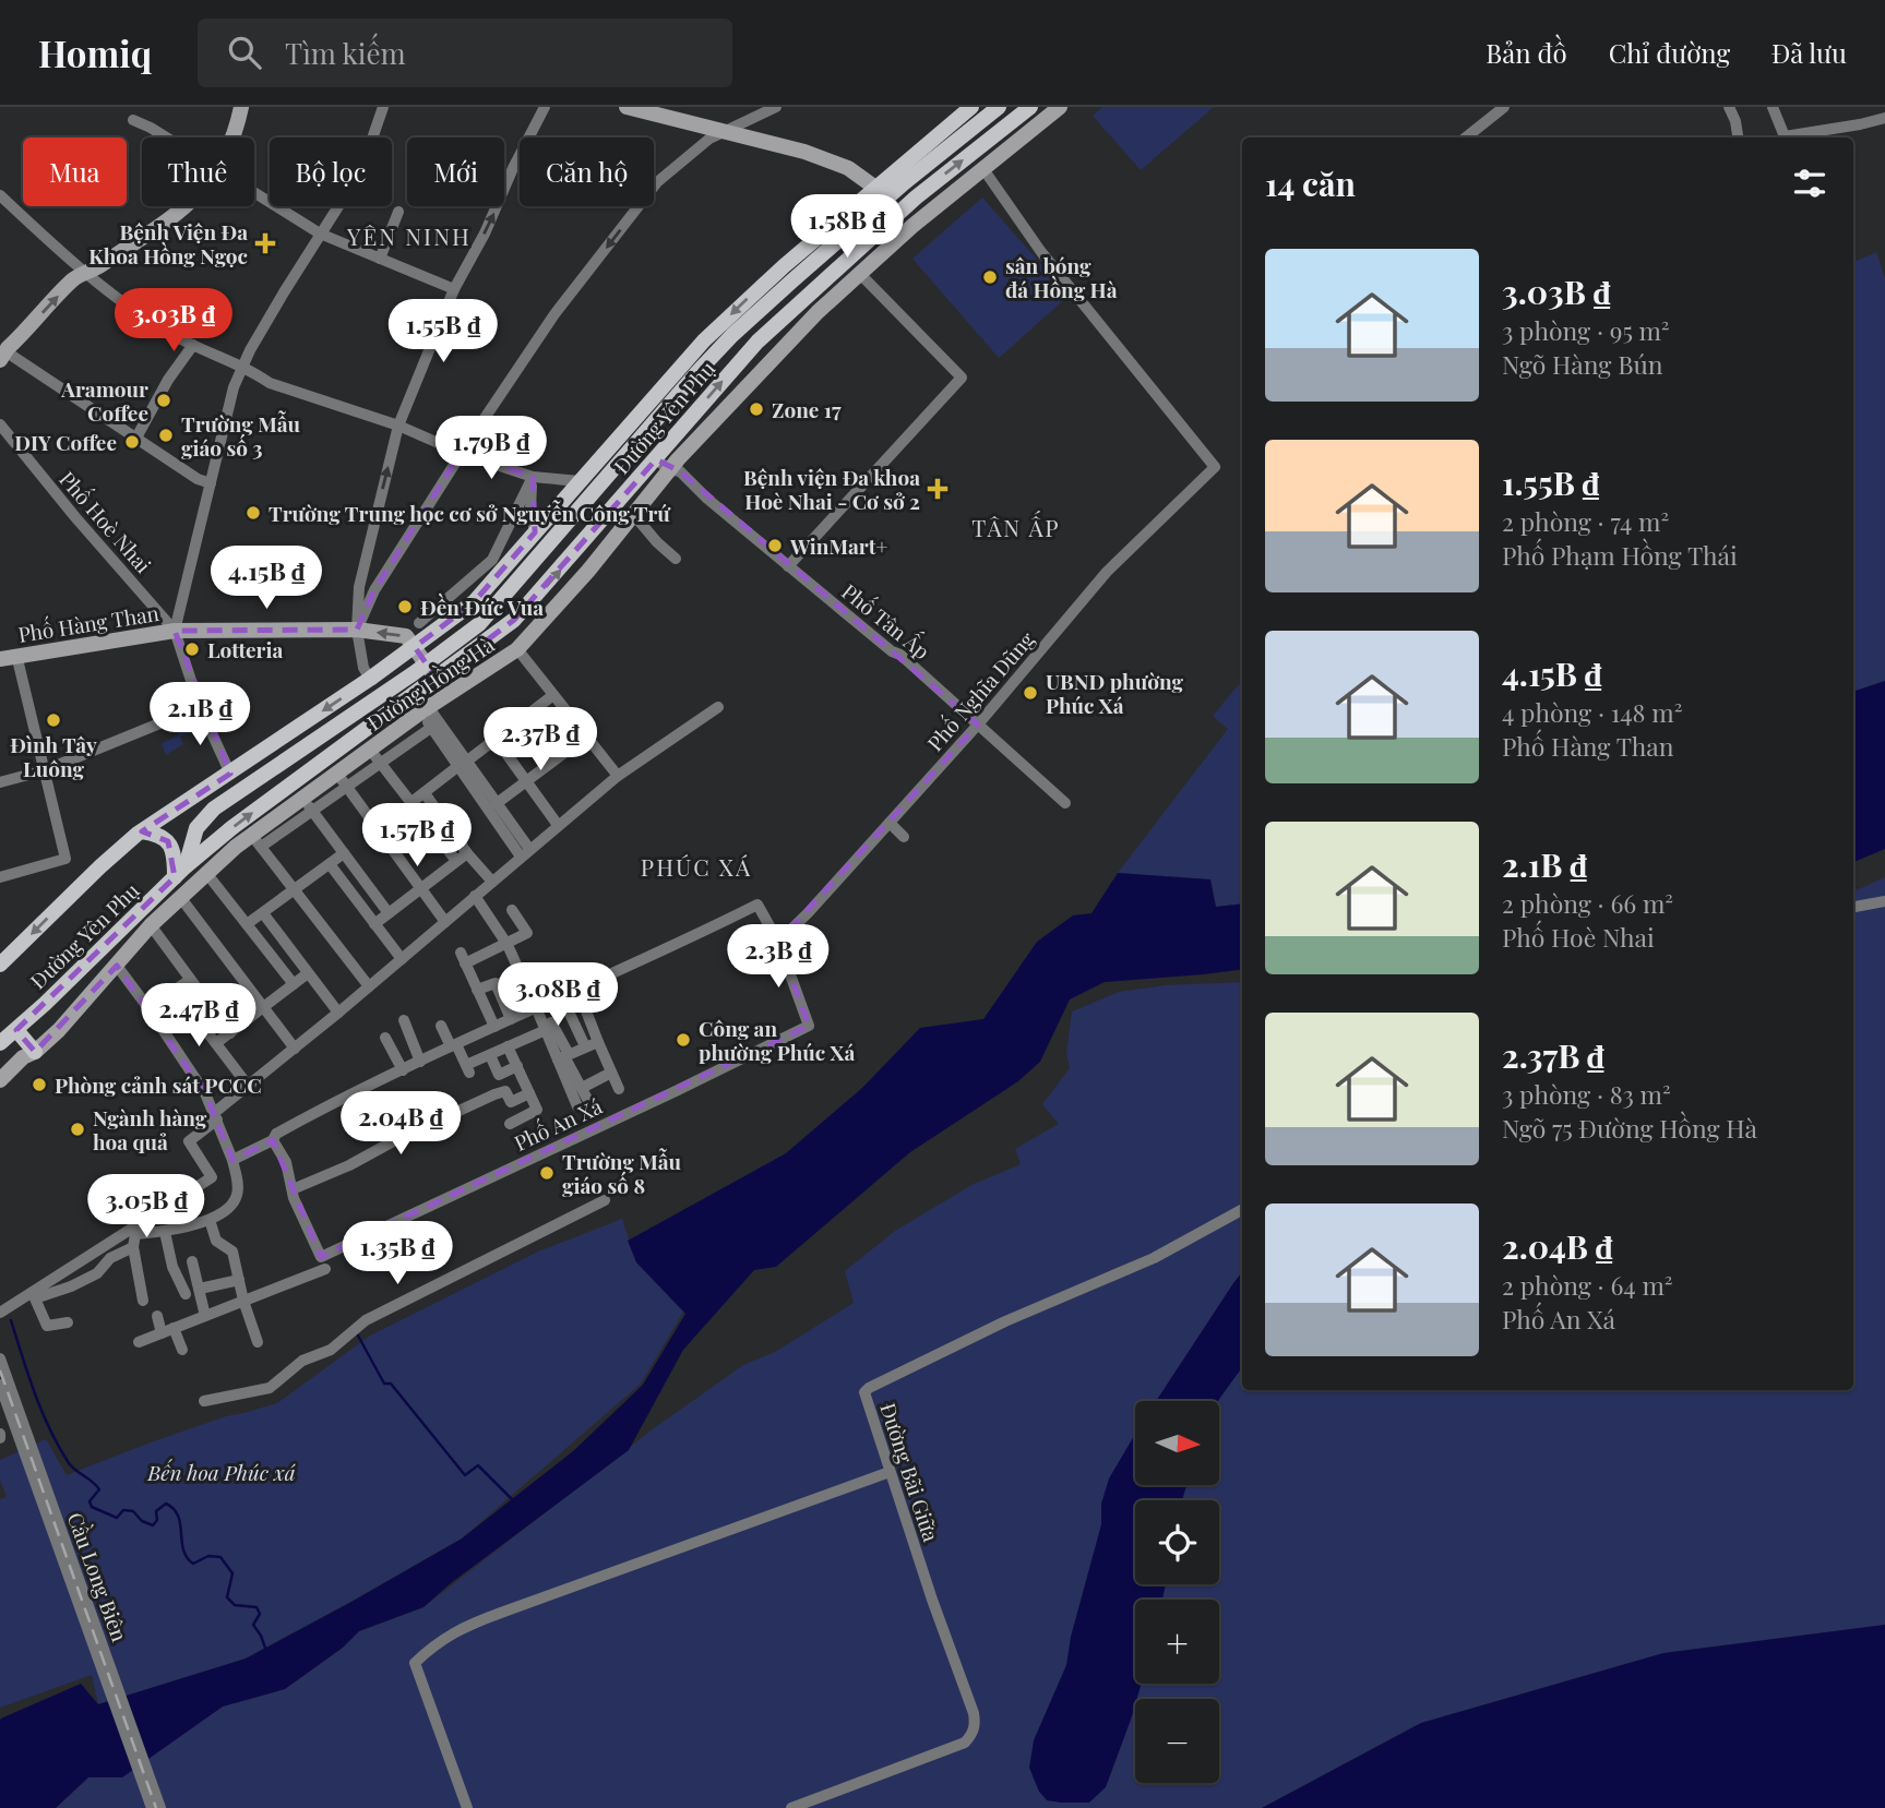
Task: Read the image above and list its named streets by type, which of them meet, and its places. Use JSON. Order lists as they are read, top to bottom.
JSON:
{
  "streets": {
    "main road": ["Đường Yên Phụ"],
    "street": [
      "Phố Hoè Nhai",
      "Phố Tân Ấp",
      "Phố Hàng Than",
      "Đường Hồng Hà",
      "Phố Nghĩa Dũng",
      "Phố An Xá",
      "Đường Bãi Giữa",
      "Cầu Long Biên"
    ]
  },
  "crossings": [
    ["Đường Yên Phụ", "Phố Hoè Nhai"],
    ["Đường Yên Phụ", "Phố Tân Ấp"],
    ["Đường Yên Phụ", "Phố Hàng Than"],
    ["Đường Yên Phụ", "Đường Hồng Hà"],
    ["Phố Hoè Nhai", "Phố Hàng Than"],
    ["Phố Tân Ấp", "Đường Hồng Hà"],
    ["Phố Tân Ấp", "Phố Nghĩa Dũng"],
    ["Đường Hồng Hà", "Phố Nghĩa Dũng"],
    ["Phố Nghĩa Dũng", "Phố An Xá"]
  ],
  "districts": ["YÊN NINH", "TÂN ẤP", "PHÚC XÁ"],
  "parks": ["Bến hoa Phúc xá"],
  "places": {
    "health": ["Bệnh Viện Đa Khoa Hồng Ngọc", "Bệnh viện Đa khoa Hoè Nhai - Cơ sở 2"],
    "other": [
      "sân bóng đá Hồng Hà",
      "Aramour Coffee",
      "Zone 17",
      "Trường Mẫu giáo số 3",
      "DIY Coffee",
      "Trường Trung học cơ sở Nguyễn Công Trứ",
      "WinMart+",
      "Đền Đức Vua",
      "Lotteria",
      "UBND phường Phúc Xá",
      "Đình Tây Luông",
      "Công an phường Phúc Xá",
      "Phòng cảnh sát PCCC",
      "Ngành hàng hoa quả",
      "Trường Mẫu giáo số 8"
    ]
  },
  "north": "right",
  "page": {
    "header": "Homiq",
    "search": "Tìm kiếm",
    "nav": ["Bản đồ", "Chỉ đường", "Đã lưu"],
    "chip": [
      "Mua",
      "Thuê",
      "Bộ lọc",
      "Mới",
      "Căn hộ"
    ],
    "heading": "14 căn",
    "price": [
      "1.58B ₫",
      "3.03B ₫",
      "1.55B ₫",
      "1.79B ₫",
      "4.15B ₫",
      "2.1B ₫",
      "2.37B ₫",
      "1.57B ₫",
      "2.3B ₫",
      "3.08B ₫",
      "2.47B ₫",
      "2.04B ₫",
      "3.05B ₫",
      "1.35B ₫"
    ],
    "list": [
      {
        "name": "3.03B ₫",
        "note": "3 phòng · 95 m² · Ngõ Hàng Bún"
      },
      {
        "name": "1.55B ₫",
        "note": "2 phòng · 74 m² · Phố Phạm Hồng Thái"
      },
      {
        "name": "4.15B ₫",
        "note": "4 phòng · 148 m² · Phố Hàng Than"
      },
      {
        "name": "2.1B ₫",
        "note": "2 phòng · 66 m² · Phố Hoè Nhai"
      },
      {
        "name": "2.37B ₫",
        "note": "3 phòng · 83 m² · Ngõ 75 Đường Hồng Hà"
      },
      {
        "name": "2.04B ₫",
        "note": "2 phòng · 64 m² · Phố An Xá"
      }
    ],
    "map_buttons": ["+", "−"]
  }
}
